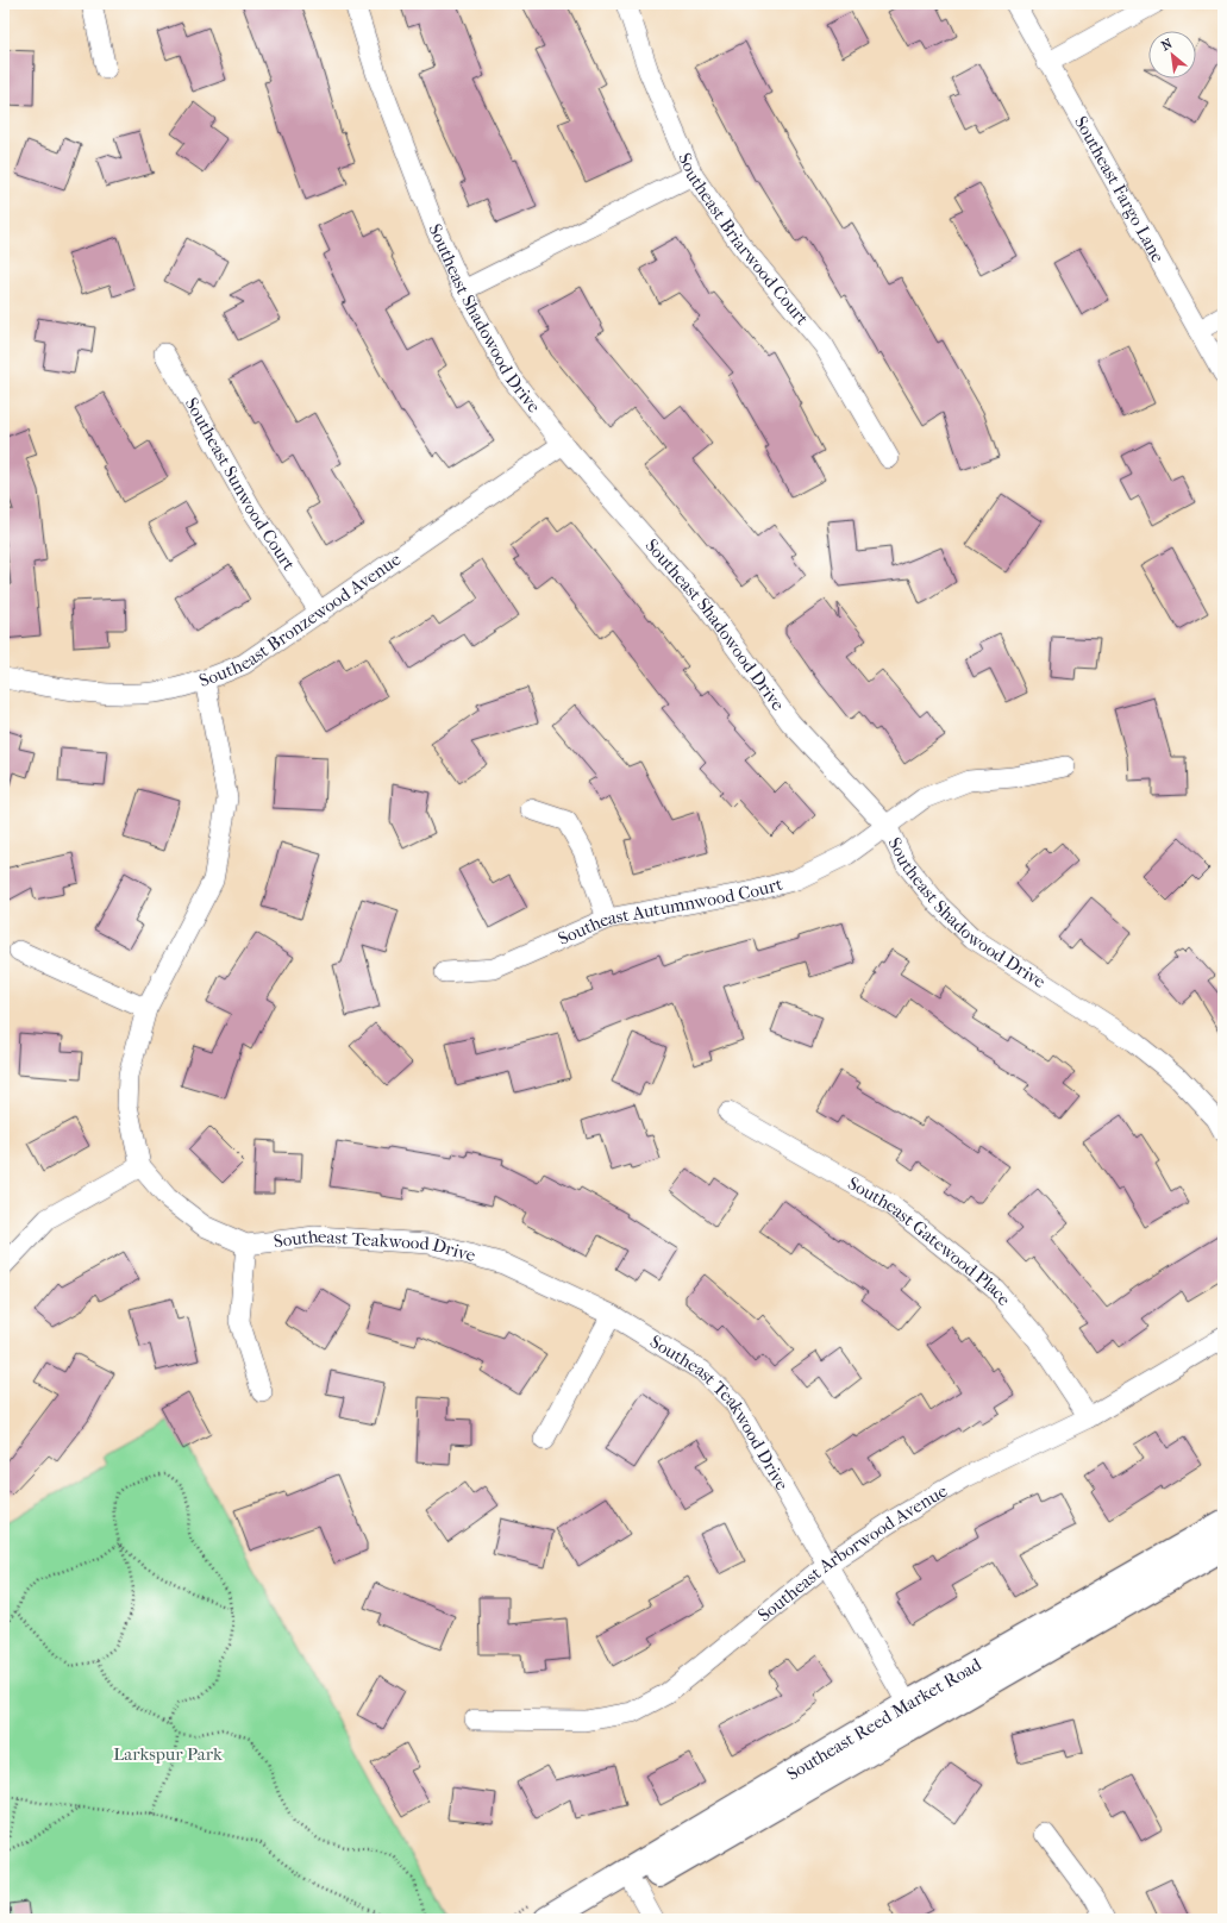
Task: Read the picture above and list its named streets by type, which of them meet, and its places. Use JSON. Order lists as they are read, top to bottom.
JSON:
{
  "streets": {
    "main road": ["Southeast Reed Market Road"],
    "street": [
      "Southeast Fargo Lane",
      "Southeast Briarwood Court",
      "Southeast Shadowood Drive",
      "Southeast Sunwood Court",
      "Southeast Bronzewood Avenue",
      "Southeast Autumnwood Court",
      "Southeast Gatewood Place",
      "Southeast Teakwood Drive",
      "Southeast Arborwood Avenue"
    ]
  },
  "crossings": [
    ["Southeast Shadowood Drive", "Southeast Bronzewood Avenue"],
    ["Southeast Shadowood Drive", "Southeast Autumnwood Court"],
    ["Southeast Sunwood Court", "Southeast Bronzewood Avenue"],
    ["Southeast Gatewood Place", "Southeast Arborwood Avenue"],
    ["Southeast Teakwood Drive", "Southeast Arborwood Avenue"],
    ["Southeast Teakwood Drive", "Southeast Reed Market Road"]
  ],
  "parks": ["Larkspur Park"],
  "north": "top left"
}
